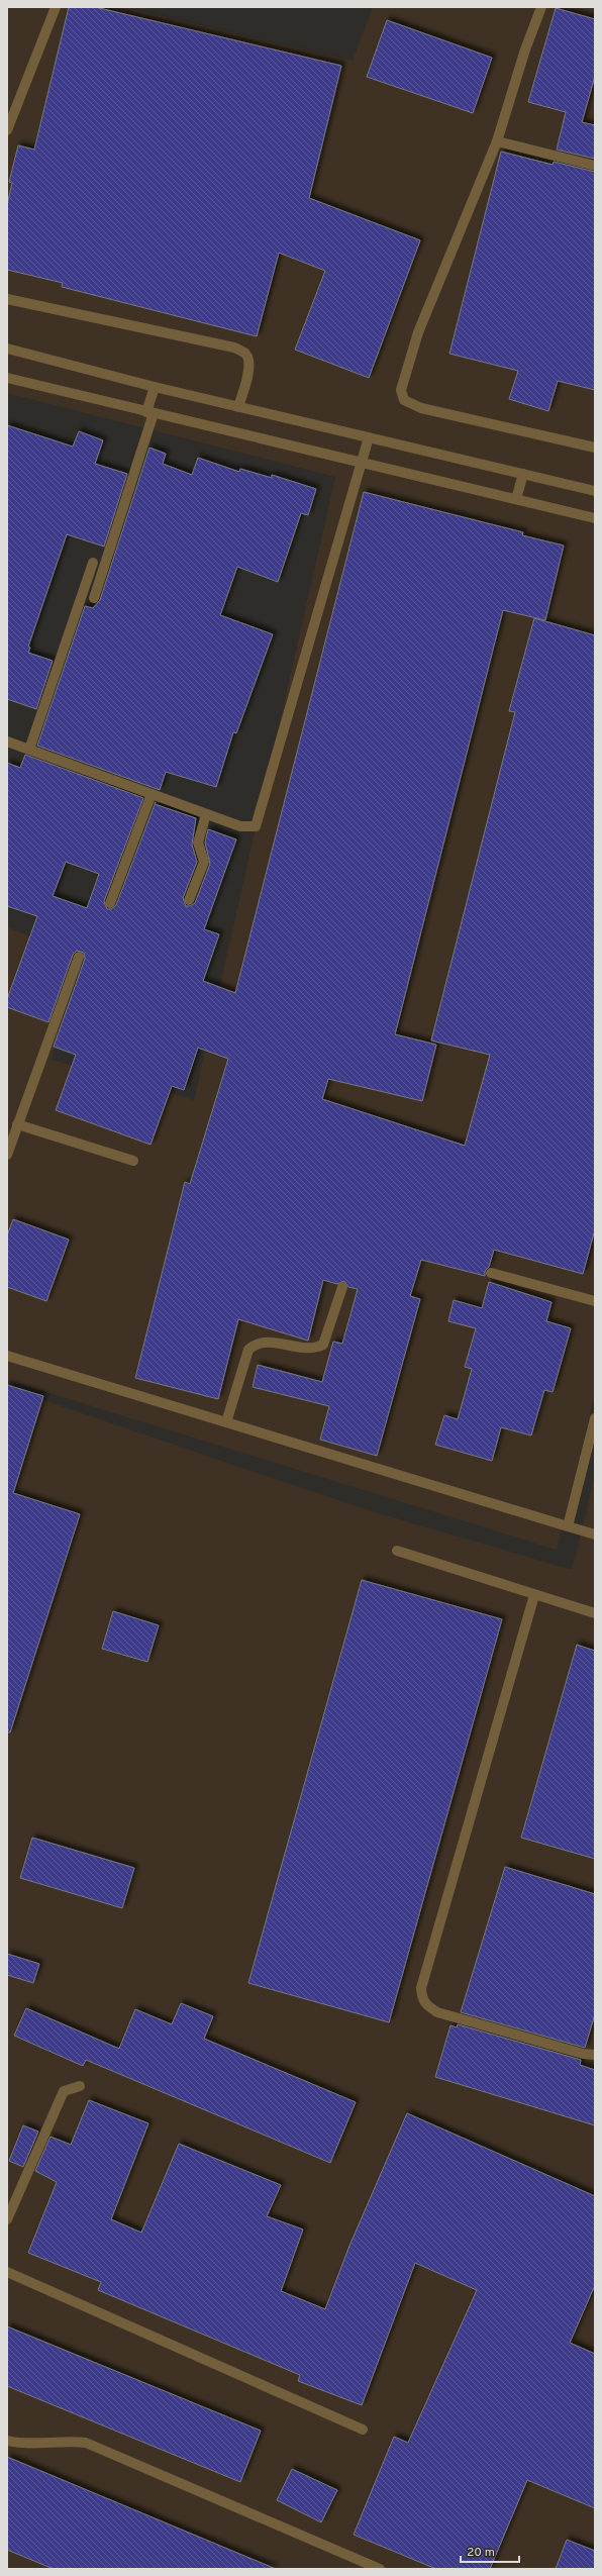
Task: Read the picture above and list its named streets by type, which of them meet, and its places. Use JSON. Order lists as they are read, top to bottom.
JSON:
{
  "scale_bar": "20 m"
}
